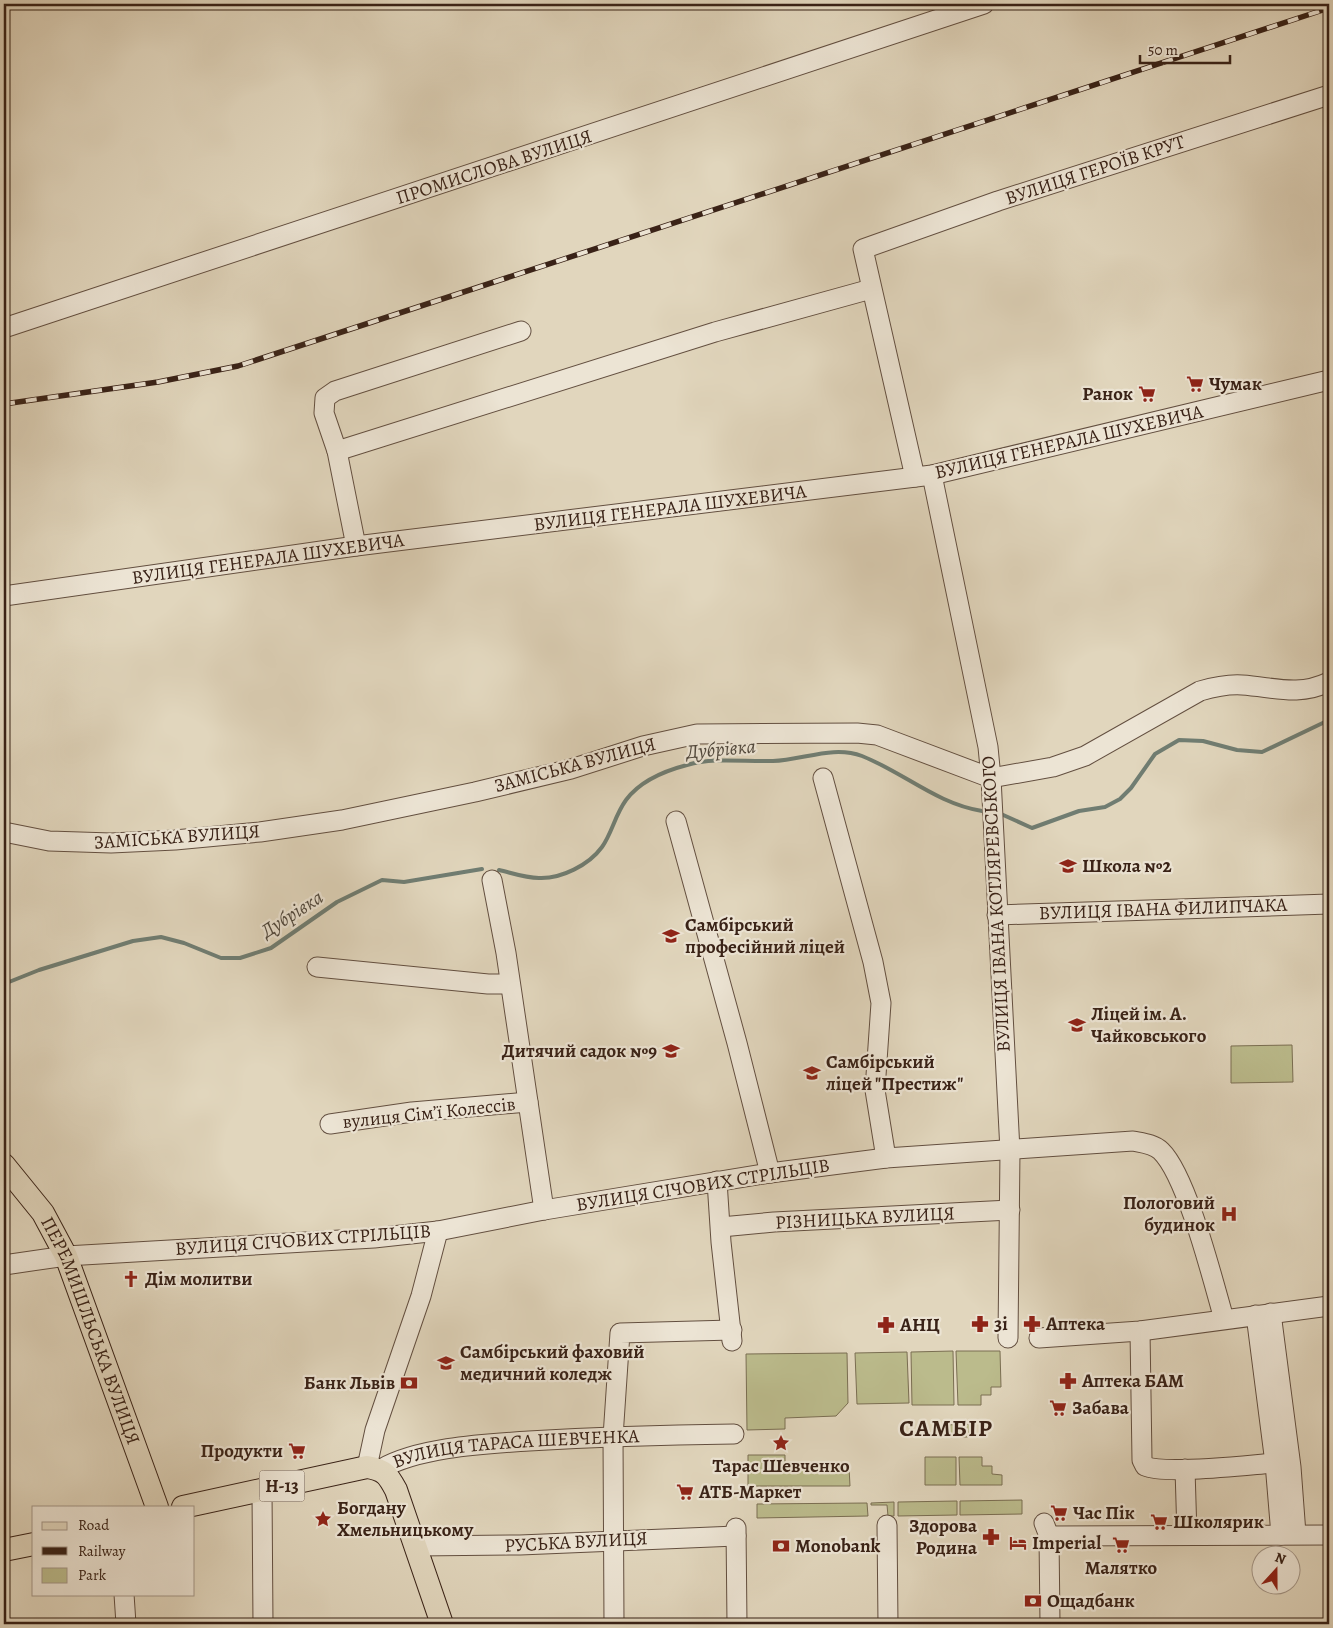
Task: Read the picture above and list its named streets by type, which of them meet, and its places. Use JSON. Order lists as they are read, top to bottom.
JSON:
{
  "streets": {
    "main road": ["ПЕРЕМИШЛЬСЬКА ВУЛИЦЯ", "ВУЛИЦЯ ТАРАСА ШЕВЧЕНКА", "Н-13"],
    "street": [
      "ПРОМИСЛОВА ВУЛИЦЯ",
      "ВУЛИЦЯ ГЕРОЇВ КРУТ",
      "ВУЛИЦЯ ГЕНЕРАЛА ШУХЕВИЧА",
      "ЗАМІСЬКА ВУЛИЦЯ",
      "ВУЛИЦЯ ІВАНА КОТЛЯРЕВСЬКОГО",
      "ВУЛИЦЯ ІВАНА ФИЛИПЧАКА",
      "вулиця Сімʼї Колессів",
      "ВУЛИЦЯ СІЧОВИХ СТРІЛЬЦІВ",
      "РІЗНИЦЬКА ВУЛИЦЯ",
      "РУСЬКА ВУЛИЦЯ"
    ]
  },
  "crossings": [
    ["ВУЛИЦЯ ГЕРОЇВ КРУТ", "ВУЛИЦЯ ІВАНА КОТЛЯРЕВСЬКОГО"],
    ["ВУЛИЦЯ ГЕНЕРАЛА ШУХЕВИЧА", "ВУЛИЦЯ ІВАНА КОТЛЯРЕВСЬКОГО"],
    ["ЗАМІСЬКА ВУЛИЦЯ", "ВУЛИЦЯ ІВАНА КОТЛЯРЕВСЬКОГО"],
    ["ВУЛИЦЯ ІВАНА КОТЛЯРЕВСЬКОГО", "ВУЛИЦЯ ІВАНА ФИЛИПЧАКА"],
    ["ВУЛИЦЯ ІВАНА КОТЛЯРЕВСЬКОГО", "ВУЛИЦЯ СІЧОВИХ СТРІЛЬЦІВ"],
    ["ВУЛИЦЯ ІВАНА КОТЛЯРЕВСЬКОГО", "РІЗНИЦЬКА ВУЛИЦЯ"],
    ["ВУЛИЦЯ СІЧОВИХ СТРІЛЬЦІВ", "ПЕРЕМИШЛЬСЬКА ВУЛИЦЯ"]
  ],
  "districts": ["САМБІР"],
  "water": ["Дубрівка"],
  "places": {
    "supermarket": [
      "Чумак",
      "Ранок",
      "Забава",
      "Продукти",
      "АТБ-Маркет",
      "Час Пік",
      "Школярик",
      "Малятко"
    ],
    "school or university": [
      "Школа №2",
      "Самбірський професійний ліцей",
      "Ліцей ім. А. Чайковського",
      "Дитячий садок №9",
      "Самбірський ліцей \"Престиж\"",
      "Самбірський фаховий медичний коледж"
    ],
    "hospital": ["Пологовий будинок"],
    "church": ["Дім молитви"],
    "pharmacy": [
      "3і",
      "Аптека",
      "АНЦ",
      "Аптека БАМ",
      "Здорова Родина"
    ],
    "bank": ["Банк Львів", "Monobank", "Ощадбанк"],
    "place": ["Тарас Шевченко", "Богдану Хмельницькому"],
    "hotel": ["Imperial"]
  },
  "legend": ["Road", "Railway", "Park"],
  "scale_bar": "50 m",
  "north": "top"
}
